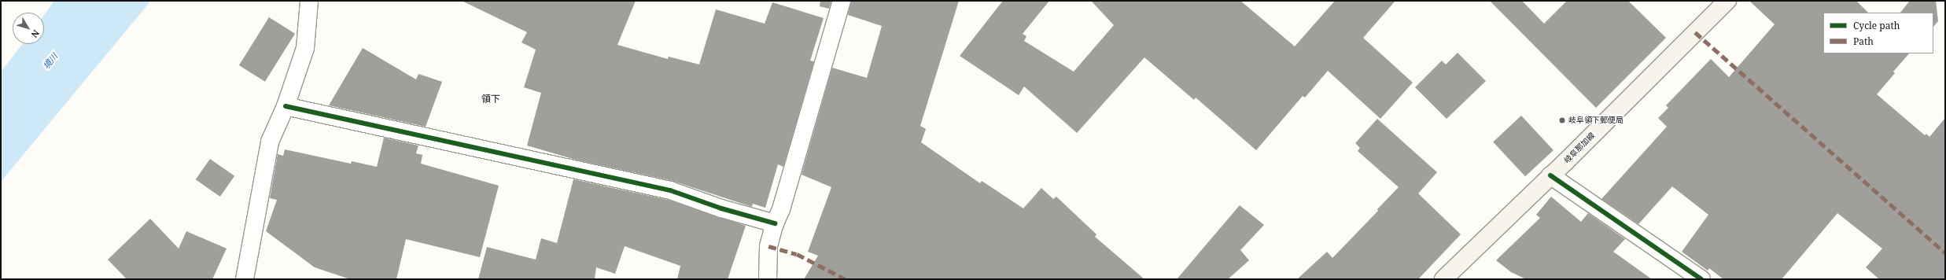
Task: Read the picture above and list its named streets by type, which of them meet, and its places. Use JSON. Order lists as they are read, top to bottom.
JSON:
{
  "streets": {
    "main road": ["岐阜那加線"]
  },
  "districts": ["領下"],
  "water": ["境川"],
  "places": ["岐阜領下郵便局"],
  "legend": ["Cycle path", "Path"],
  "north": "bottom right"
}
